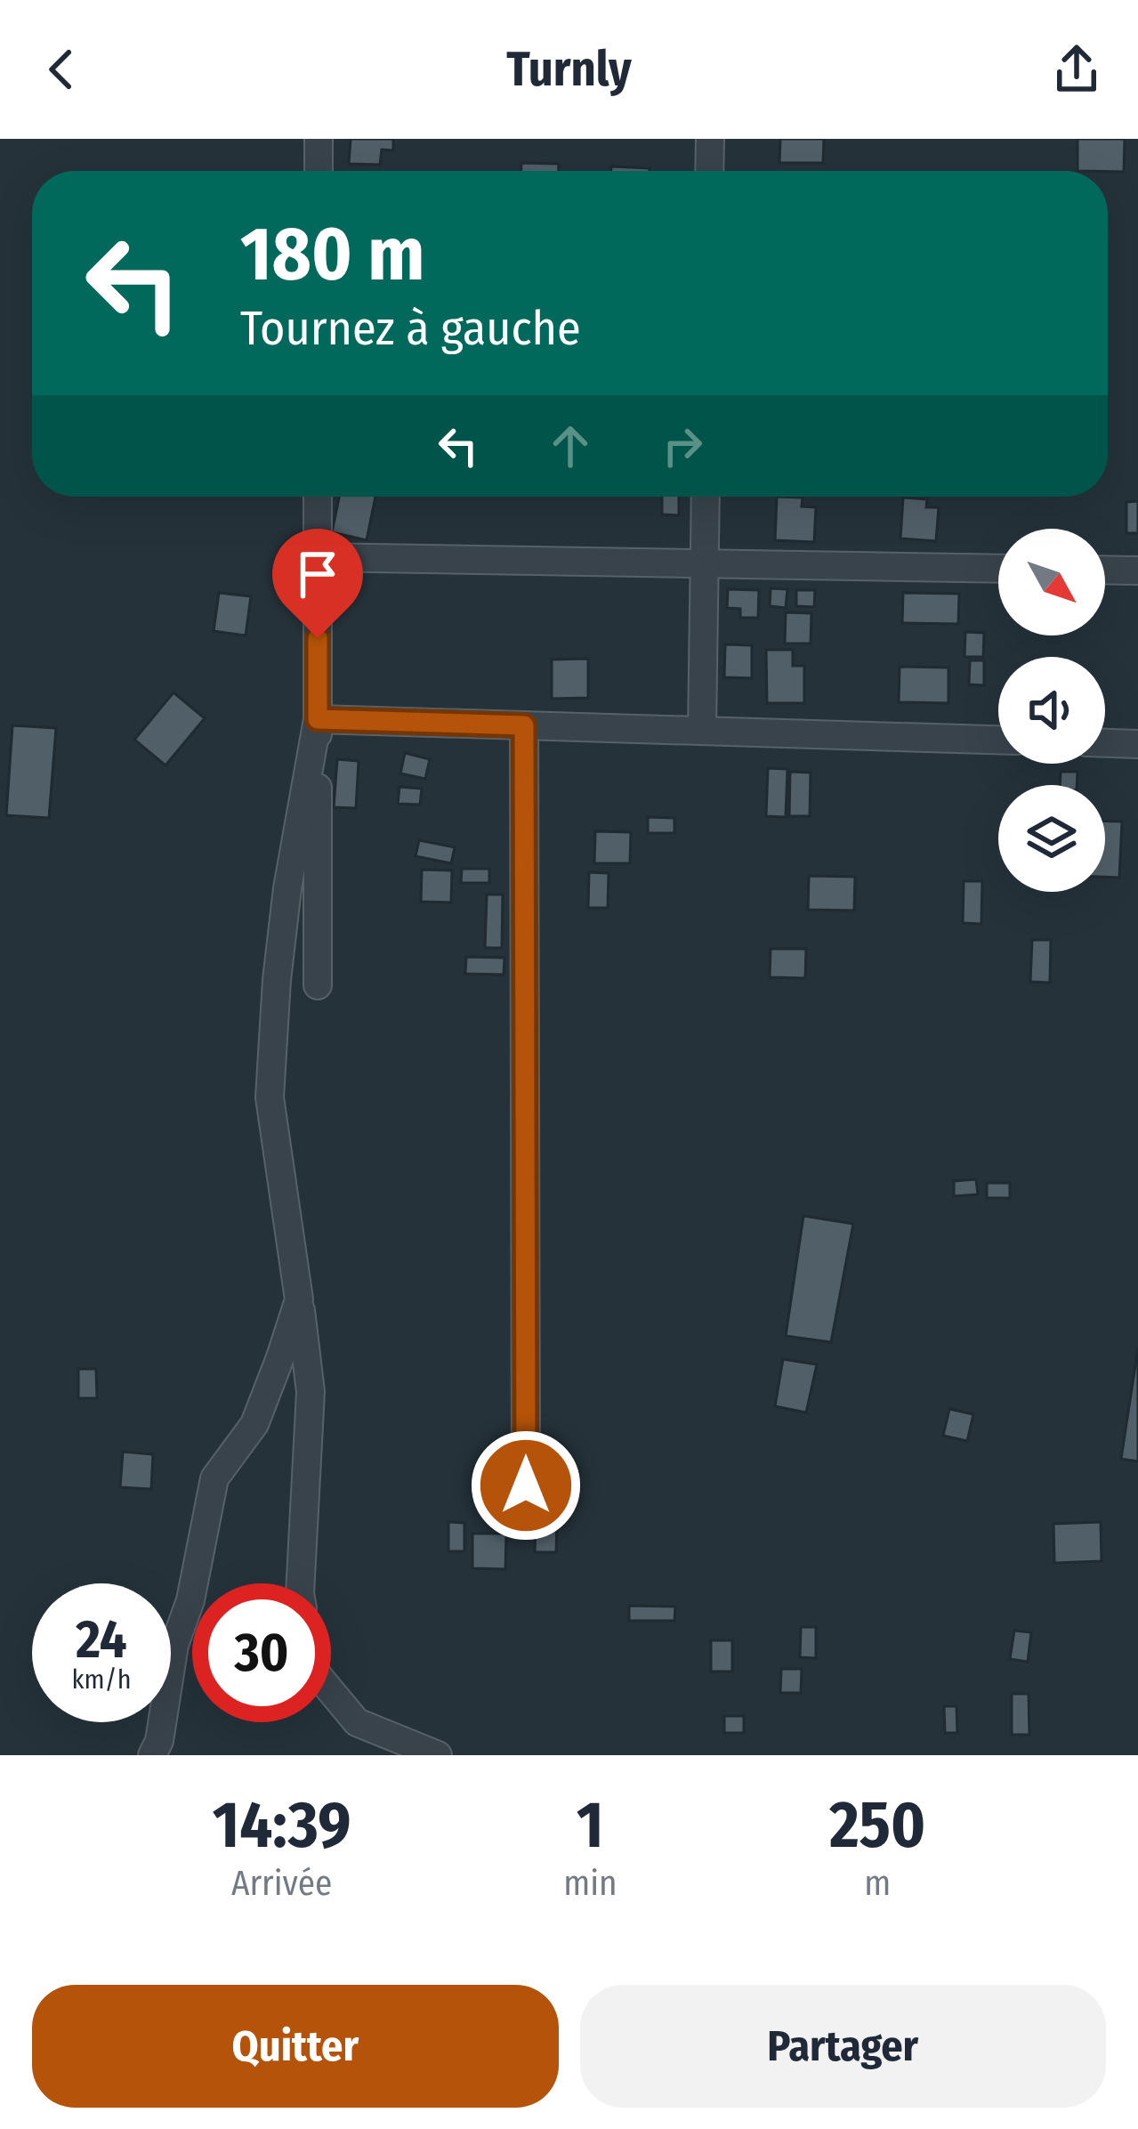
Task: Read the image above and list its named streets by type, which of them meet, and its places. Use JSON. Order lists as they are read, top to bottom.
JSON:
{
  "north": "bottom right",
  "page": {
    "header": "Turnly",
    "turn": ["180 m", "Tournez à gauche"],
    "speed": "24 km/h",
    "limit": "30",
    "eta": [
      "14:39",
      "Arrivée",
      "1",
      "min",
      "250",
      "m"
    ],
    "buttons": ["Quitter", "Partager"]
  }
}
